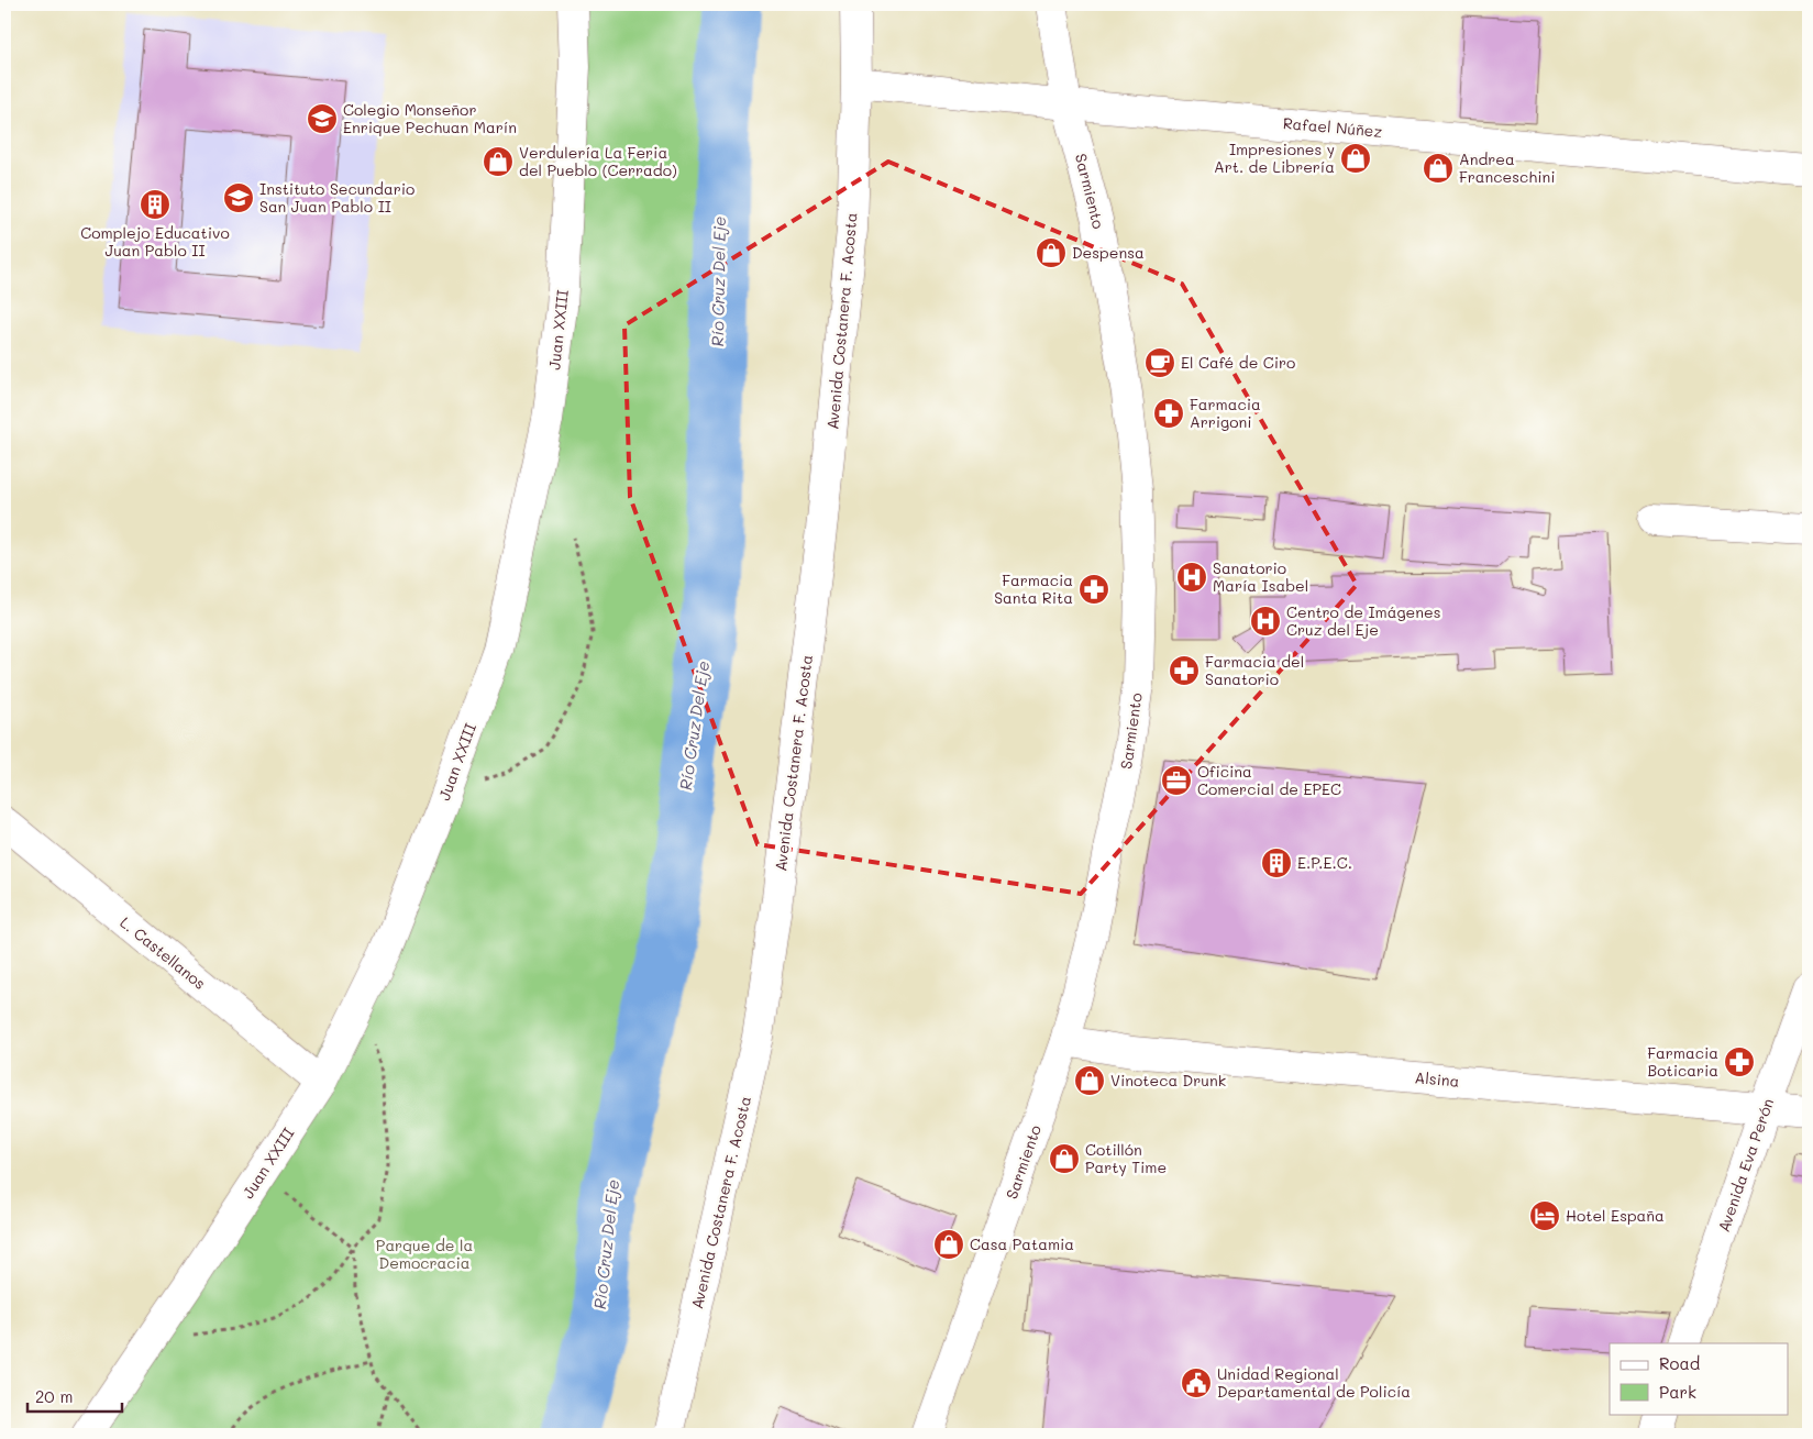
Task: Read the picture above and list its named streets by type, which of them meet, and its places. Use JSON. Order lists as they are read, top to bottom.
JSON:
{
  "streets": {
    "street": [
      "Rafael Núñez",
      "Sarmiento",
      "Avenida Costanera F. Acosta",
      "Juan XXIII",
      "L. Castellanos",
      "Alsina",
      "Avenida Eva Perón"
    ]
  },
  "crossings": [
    ["Rafael Núñez", "Sarmiento"],
    ["Rafael Núñez", "Avenida Costanera F. Acosta"],
    ["Sarmiento", "Alsina"],
    ["Juan XXIII", "L. Castellanos"],
    ["Alsina", "Avenida Eva Perón"]
  ],
  "water": ["Río Cruz Del Eje"],
  "parks": ["Parque de la Democracia"],
  "places": {
    "school or university": ["Colegio Monseñor Enrique Pechuan Marín", "Instituto Secundario San Juan Pablo II"],
    "shop": [
      "Impresiones y Art. de Librería",
      "Verdulería La Feria del Pueblo (Cerrado)",
      "Andrea Franceschini",
      "Despensa",
      "Vinoteca Drunk",
      "Cotillón Party Time",
      "Casa Patamia"
    ],
    "building": ["Complejo Educativo Juan Pablo II", "E.P.E.C."],
    "cafe": ["El Café de Ciro"],
    "pharmacy": [
      "Farmacia Arrigoni",
      "Farmacia Santa Rita",
      "Farmacia del Sanatorio",
      "Farmacia Boticaria"
    ],
    "hospital": ["Sanatorio María Isabel", "Centro de Imágenes Cruz del Eje"],
    "office": ["Oficina Comercial de EPEC"],
    "hotel": ["Hotel España"],
    "public building": ["Unidad Regional Departamental de Policía"]
  },
  "legend": ["Road", "Park"],
  "scale_bar": "20 m"
}
